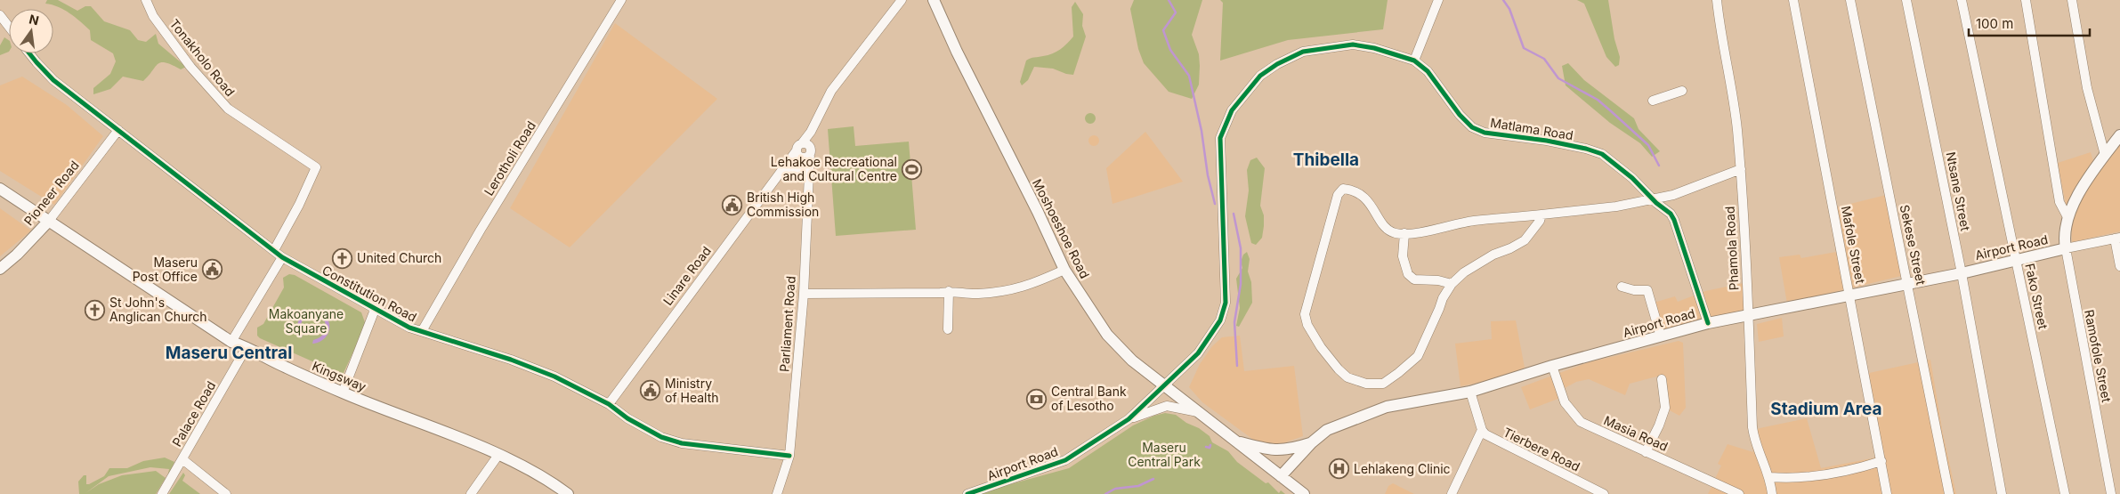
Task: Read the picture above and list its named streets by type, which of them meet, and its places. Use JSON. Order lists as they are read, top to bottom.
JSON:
{
  "streets": {
    "main road": [
      "Pioneer Road",
      "Moshoeshoe Road",
      "Airport Road",
      "Kingsway"
    ],
    "street": [
      "Tonakholo Road",
      "Matlama Road",
      "Lerotholi Road",
      "Ntsane Street",
      "Mafole Street",
      "Sekese Street",
      "Phamola Road",
      "Linare Road",
      "Constitution Road",
      "Fako Street",
      "Parliament Road",
      "Ramofole Street",
      "Palace Road",
      "Masia Road",
      "Tierbere Road"
    ]
  },
  "crossings": [
    ["Tonakholo Road", "Constitution Road"],
    ["Matlama Road", "Moshoeshoe Road"],
    ["Matlama Road", "Airport Road"],
    ["Lerotholi Road", "Constitution Road"],
    ["Ntsane Street", "Airport Road"],
    ["Pioneer Road", "Constitution Road"],
    ["Pioneer Road", "Kingsway"],
    ["Moshoeshoe Road", "Airport Road"],
    ["Mafole Street", "Airport Road"],
    ["Sekese Street", "Airport Road"],
    ["Airport Road", "Phamola Road"],
    ["Airport Road", "Fako Street"],
    ["Airport Road", "Ramofole Street"],
    ["Airport Road", "Masia Road"],
    ["Linare Road", "Constitution Road"],
    ["Linare Road", "Parliament Road"],
    ["Constitution Road", "Parliament Road"],
    ["Kingsway", "Palace Road"]
  ],
  "districts": ["Thibella", "Maseru Central", "Stadium Area"],
  "parks": ["Makoanyane Square", "Maseru Central Park"],
  "places": {
    "sports": ["Lehakoe Recreational and Cultural Centre"],
    "public building": ["British High Commission", "Maseru Post Office", "Ministry of Health"],
    "church": ["United Church", "St John's Anglican Church"],
    "bank": ["Central Bank of Lesotho"],
    "hospital": ["Lehlakeng Clinic"]
  },
  "scale_bar": "100 m",
  "north": "top"
}
